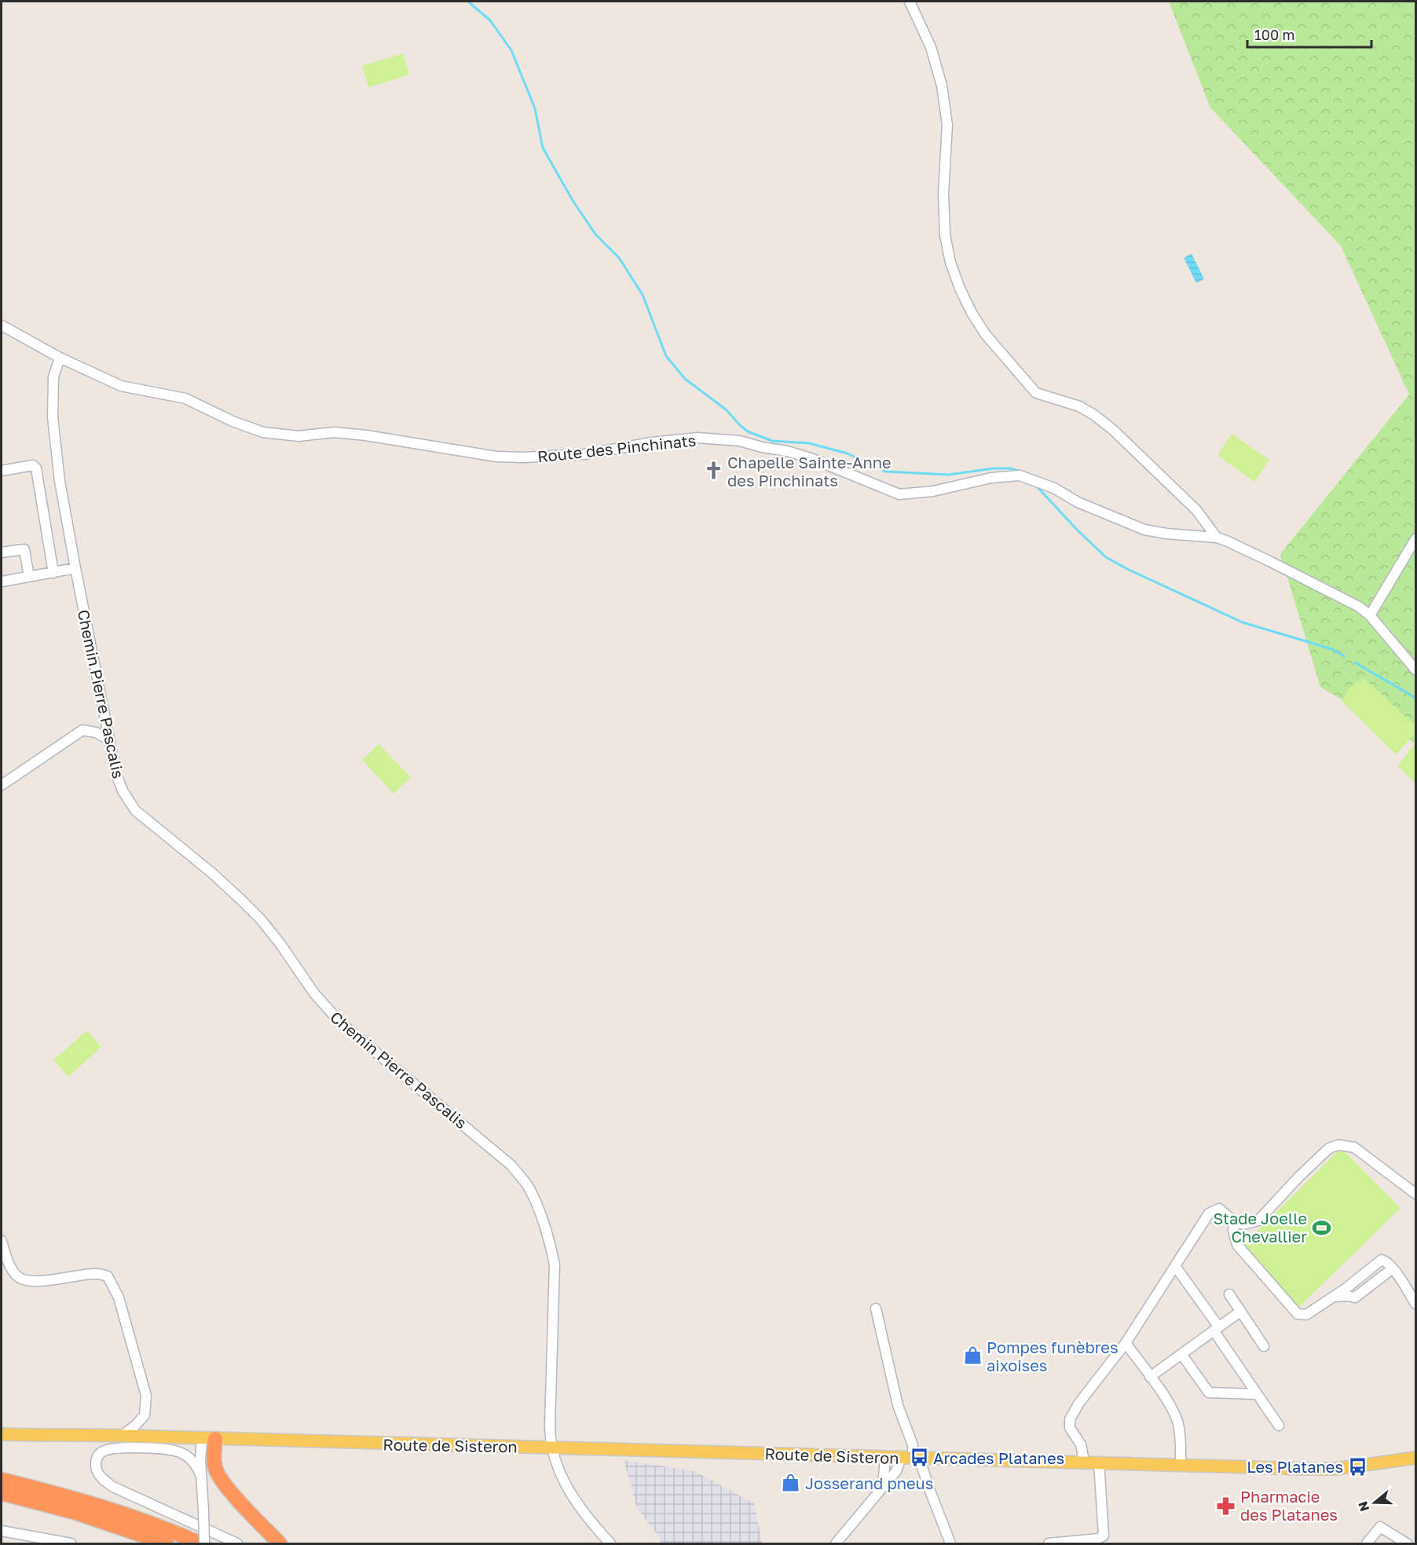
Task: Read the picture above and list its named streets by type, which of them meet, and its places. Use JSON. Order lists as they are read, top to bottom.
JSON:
{
  "streets": {
    "main road": ["Route de Sisteron"],
    "street": ["Route des Pinchinats", "Chemin Pierre Pascalis"]
  },
  "crossings": [
    ["Route des Pinchinats", "Chemin Pierre Pascalis"],
    ["Chemin Pierre Pascalis", "Route de Sisteron"]
  ],
  "places": {
    "church": ["Chapelle Sainte-Anne des Pinchinats"],
    "sports": ["Stade Joelle Chevallier"],
    "shop": ["Pompes funèbres aixoises", "Josserand pneus"],
    "bus stop": ["Arcades Platanes", "Les Platanes"],
    "pharmacy": ["Pharmacie des Platanes"]
  },
  "scale_bar": "100 m",
  "north": "left"
}
